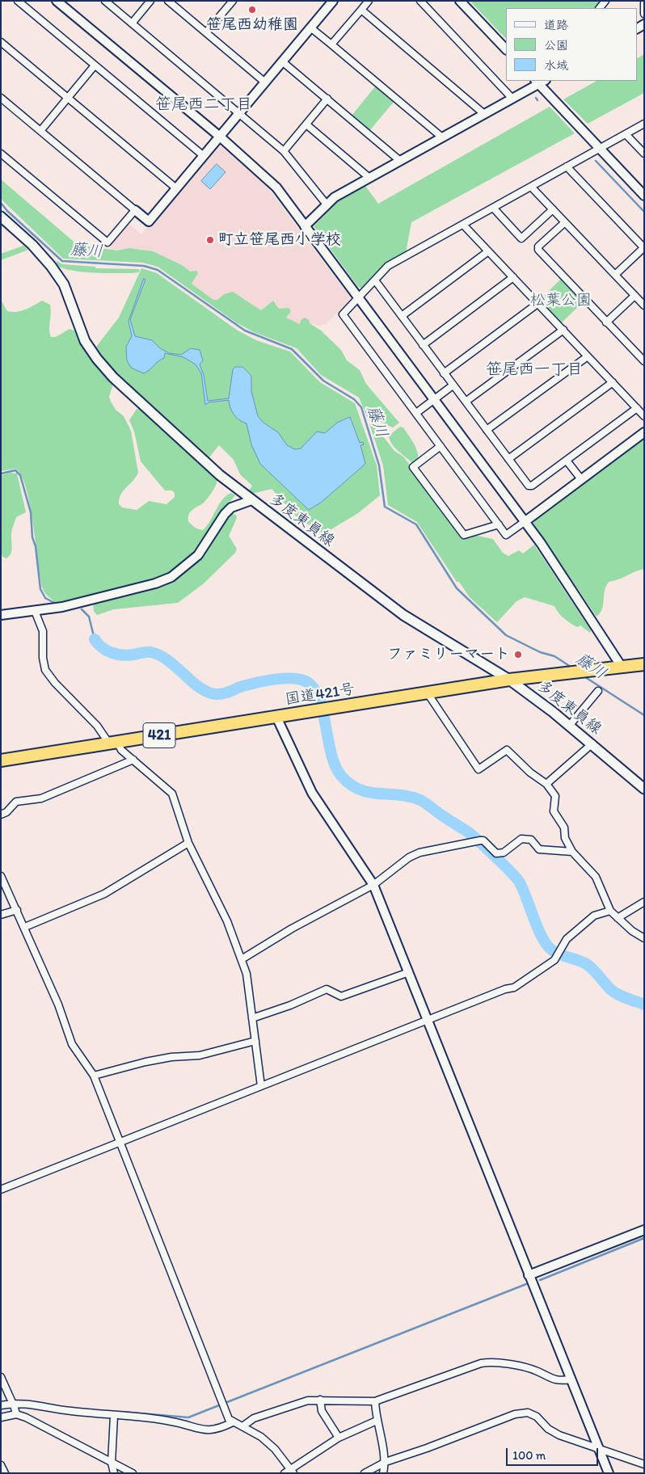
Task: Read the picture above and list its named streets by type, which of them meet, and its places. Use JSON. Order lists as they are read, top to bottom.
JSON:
{
  "streets": {
    "highway": ["国道421号", "421"],
    "main road": ["多度東員線"]
  },
  "crossings": [
    ["多度東員線", "国道421号"]
  ],
  "districts": ["笹尾西二丁目", "笹尾西一丁目"],
  "water": ["藤川"],
  "parks": ["松葉公園"],
  "places": ["笹尾西幼稚園", "町立笹尾西小学校", "ファミリーマート"],
  "legend": ["道路", "公園", "水域"],
  "scale_bar": "100 m"
}
